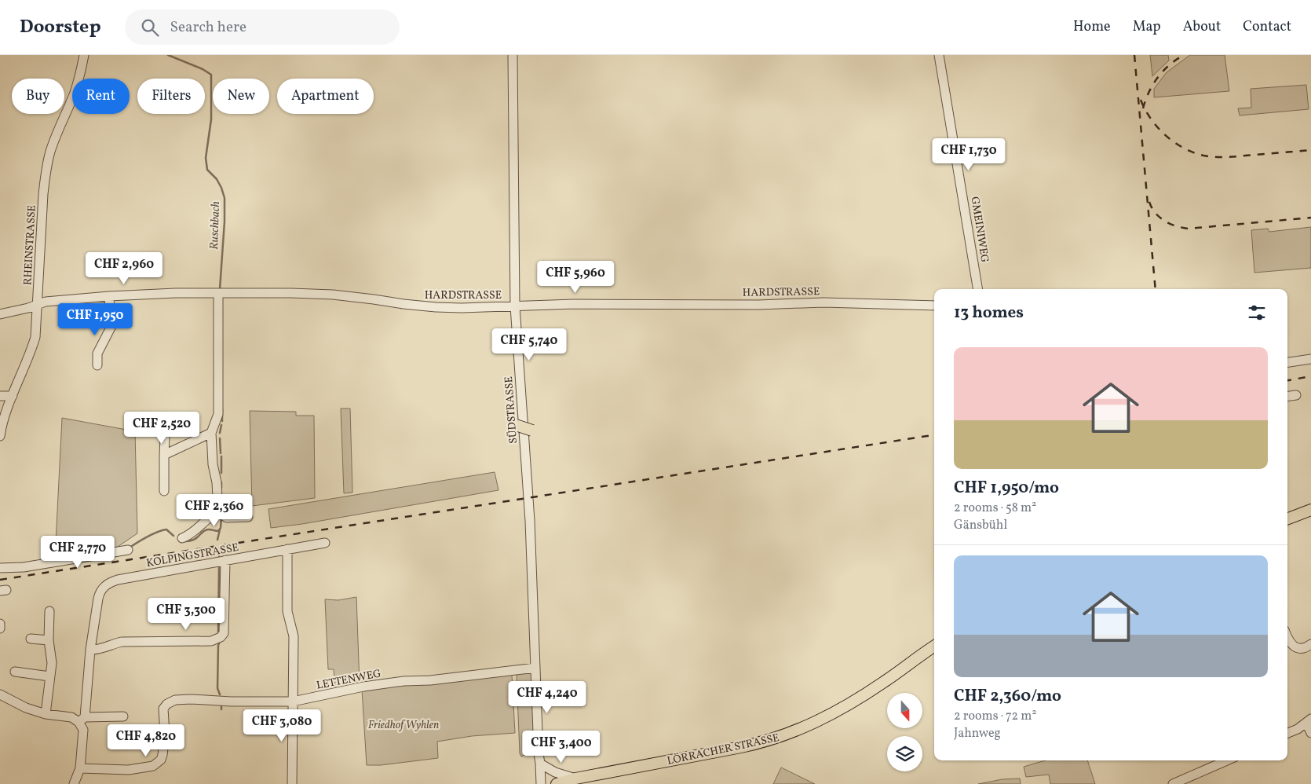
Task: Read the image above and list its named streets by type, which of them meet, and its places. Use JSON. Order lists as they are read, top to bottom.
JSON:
{
  "streets": {
    "main road": ["LÖRRACHER STRASSE"],
    "street": [
      "GMEINIWEG",
      "RHEINSTRASSE",
      "HARDSTRASSE",
      "SÜDSTRASSE",
      "KOLPINGSTRASSE",
      "LETTENWEG"
    ]
  },
  "crossings": [
    ["RHEINSTRASSE", "HARDSTRASSE"],
    ["HARDSTRASSE", "SÜDSTRASSE"],
    ["SÜDSTRASSE", "LETTENWEG"],
    ["KOLPINGSTRASSE", "LETTENWEG"]
  ],
  "water": ["Ruschbach"],
  "parks": ["Friedhof Wyhlen"],
  "north": "bottom",
  "page": {
    "header": "Doorstep",
    "search": "Search here",
    "nav": [
      "Home",
      "Map",
      "About",
      "Contact"
    ],
    "chip": [
      "Buy",
      "Rent",
      "Filters",
      "New",
      "Apartment"
    ],
    "price": [
      "CHF 1,730",
      "CHF 2,960",
      "CHF 5,960",
      "CHF 1,950",
      "CHF 5,740",
      "CHF 2,520",
      "CHF 2,360",
      "CHF 2,770",
      "CHF 3,300",
      "CHF 4,240",
      "CHF 3,080",
      "CHF 4,820",
      "CHF 3,400"
    ],
    "heading": "13 homes",
    "list": [
      {
        "name": "CHF 1,950/mo",
        "note": "2 rooms · 58 m² · Gänsbühl"
      },
      {
        "name": "CHF 2,360/mo",
        "note": "2 rooms · 72 m² · Jahnweg"
      }
    ]
  }
}
